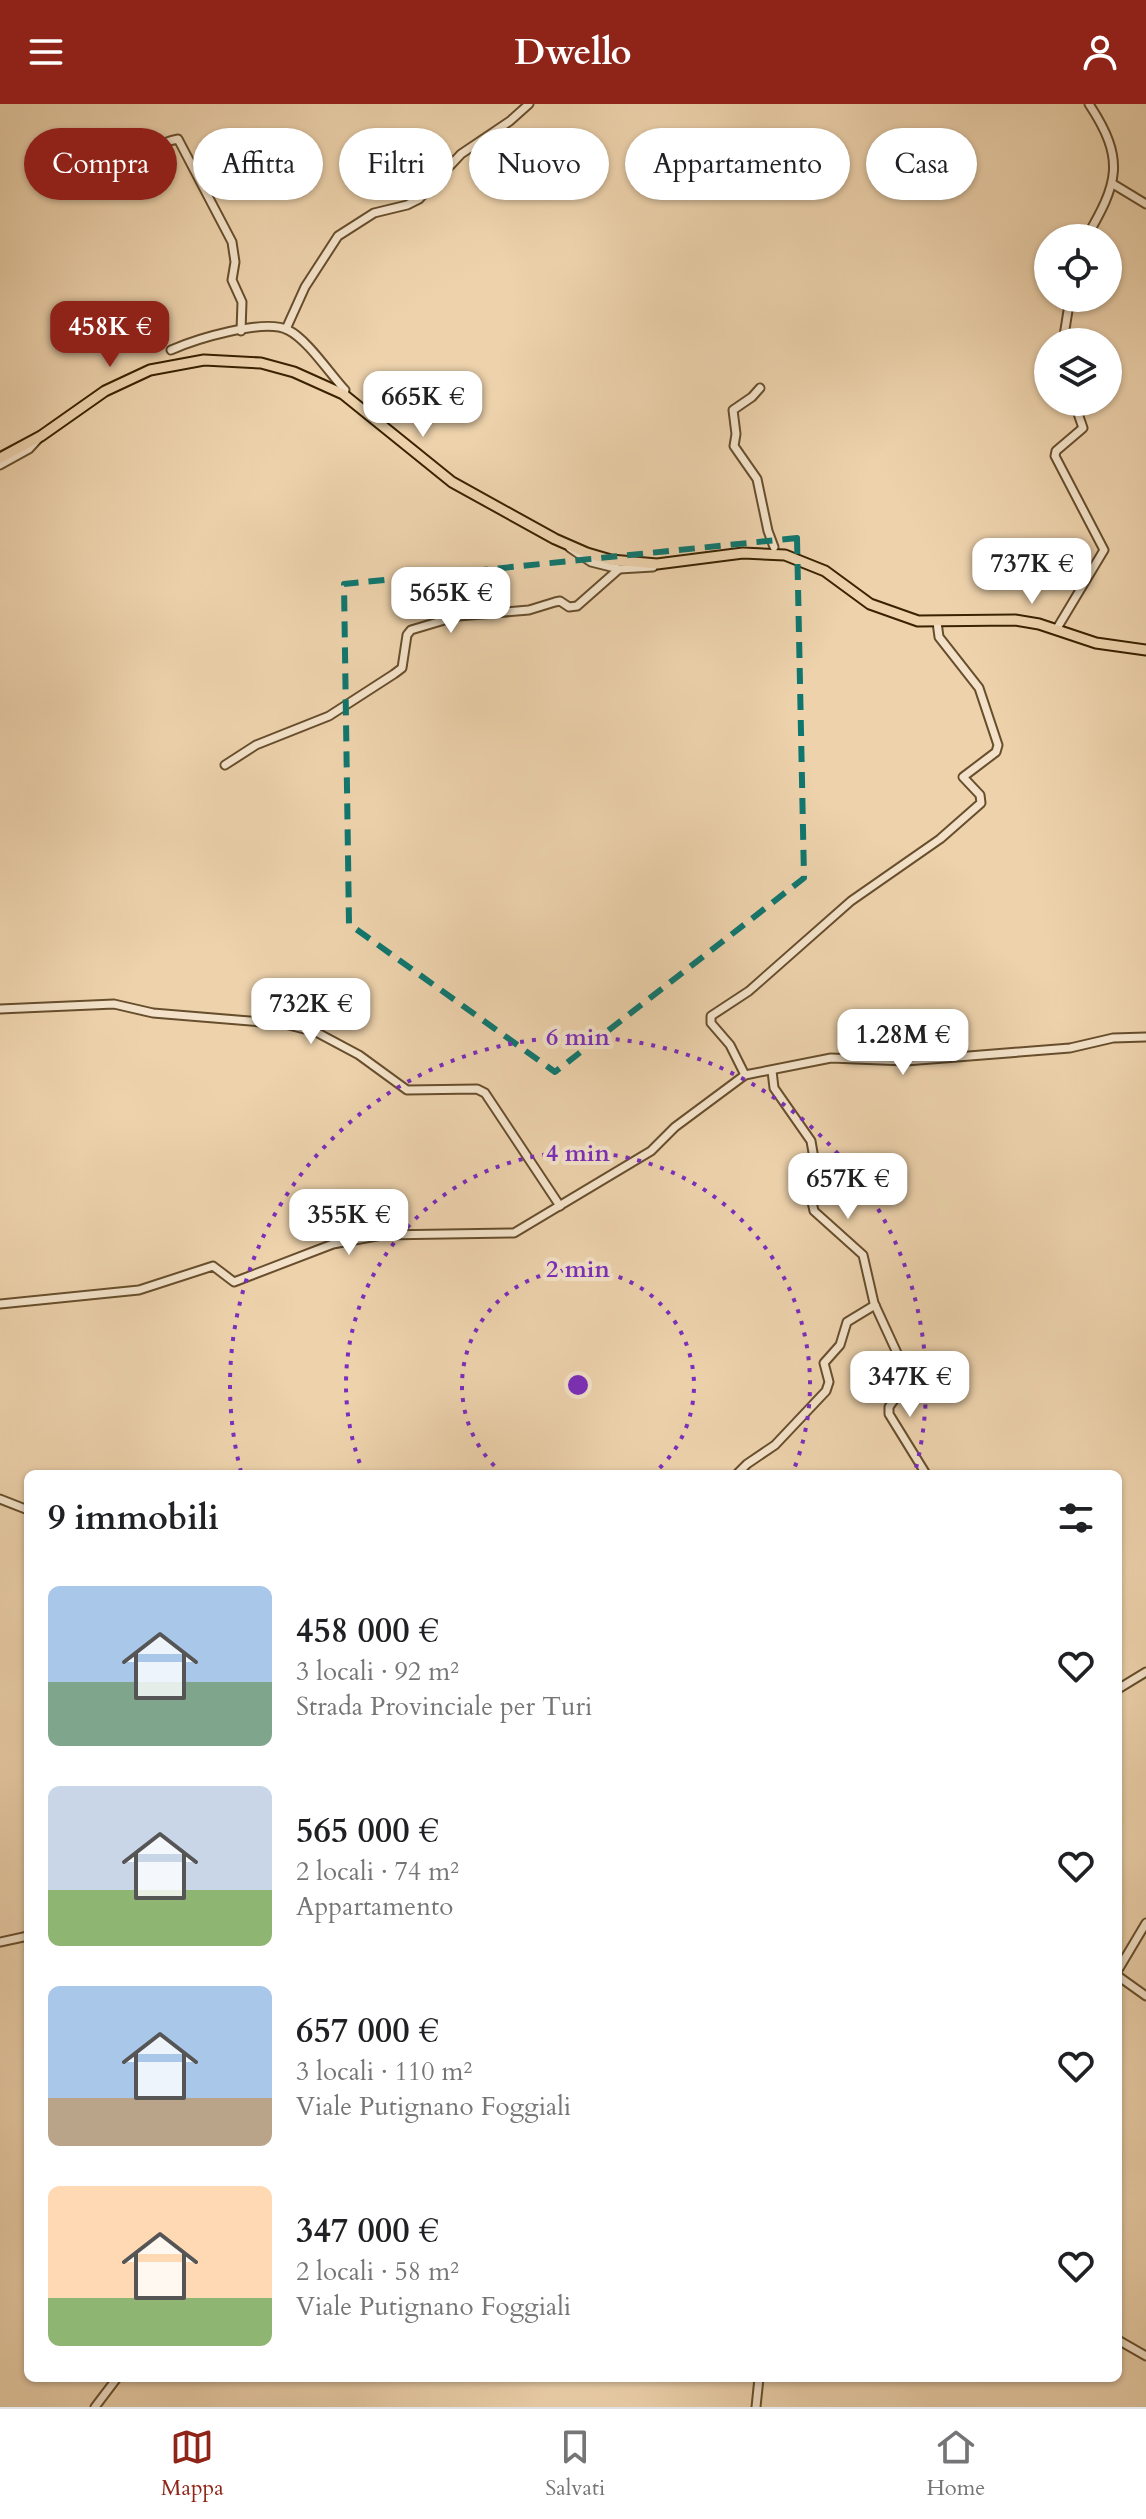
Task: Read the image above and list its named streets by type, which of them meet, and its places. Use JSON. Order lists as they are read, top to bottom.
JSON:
{
  "page": {
    "header": "Dwello",
    "chip": [
      "Compra",
      "Affitta",
      "Filtri",
      "Nuovo",
      "Appartamento",
      "Casa"
    ],
    "price": [
      "458K €",
      "665K €",
      "737K €",
      "565K €",
      "732K €",
      "1.28M €",
      "657K €",
      "355K €",
      "347K €"
    ],
    "heading": "9 immobili",
    "list": [
      {
        "name": "458 000 €",
        "note": "3 locali · 92 m² · Strada Provinciale per Turi"
      },
      {
        "name": "565 000 €",
        "note": "2 locali · 74 m² · Appartamento"
      },
      {
        "name": "657 000 €",
        "note": "3 locali · 110 m² · Viale Putignano Foggiali"
      },
      {
        "name": "347 000 €",
        "note": "2 locali · 58 m² · Viale Putignano Foggiali"
      }
    ],
    "tabs": ["Mappa", "Salvati", "Home"]
  },
  "rings": ["6 min", "4 min", "2 min"]
}
